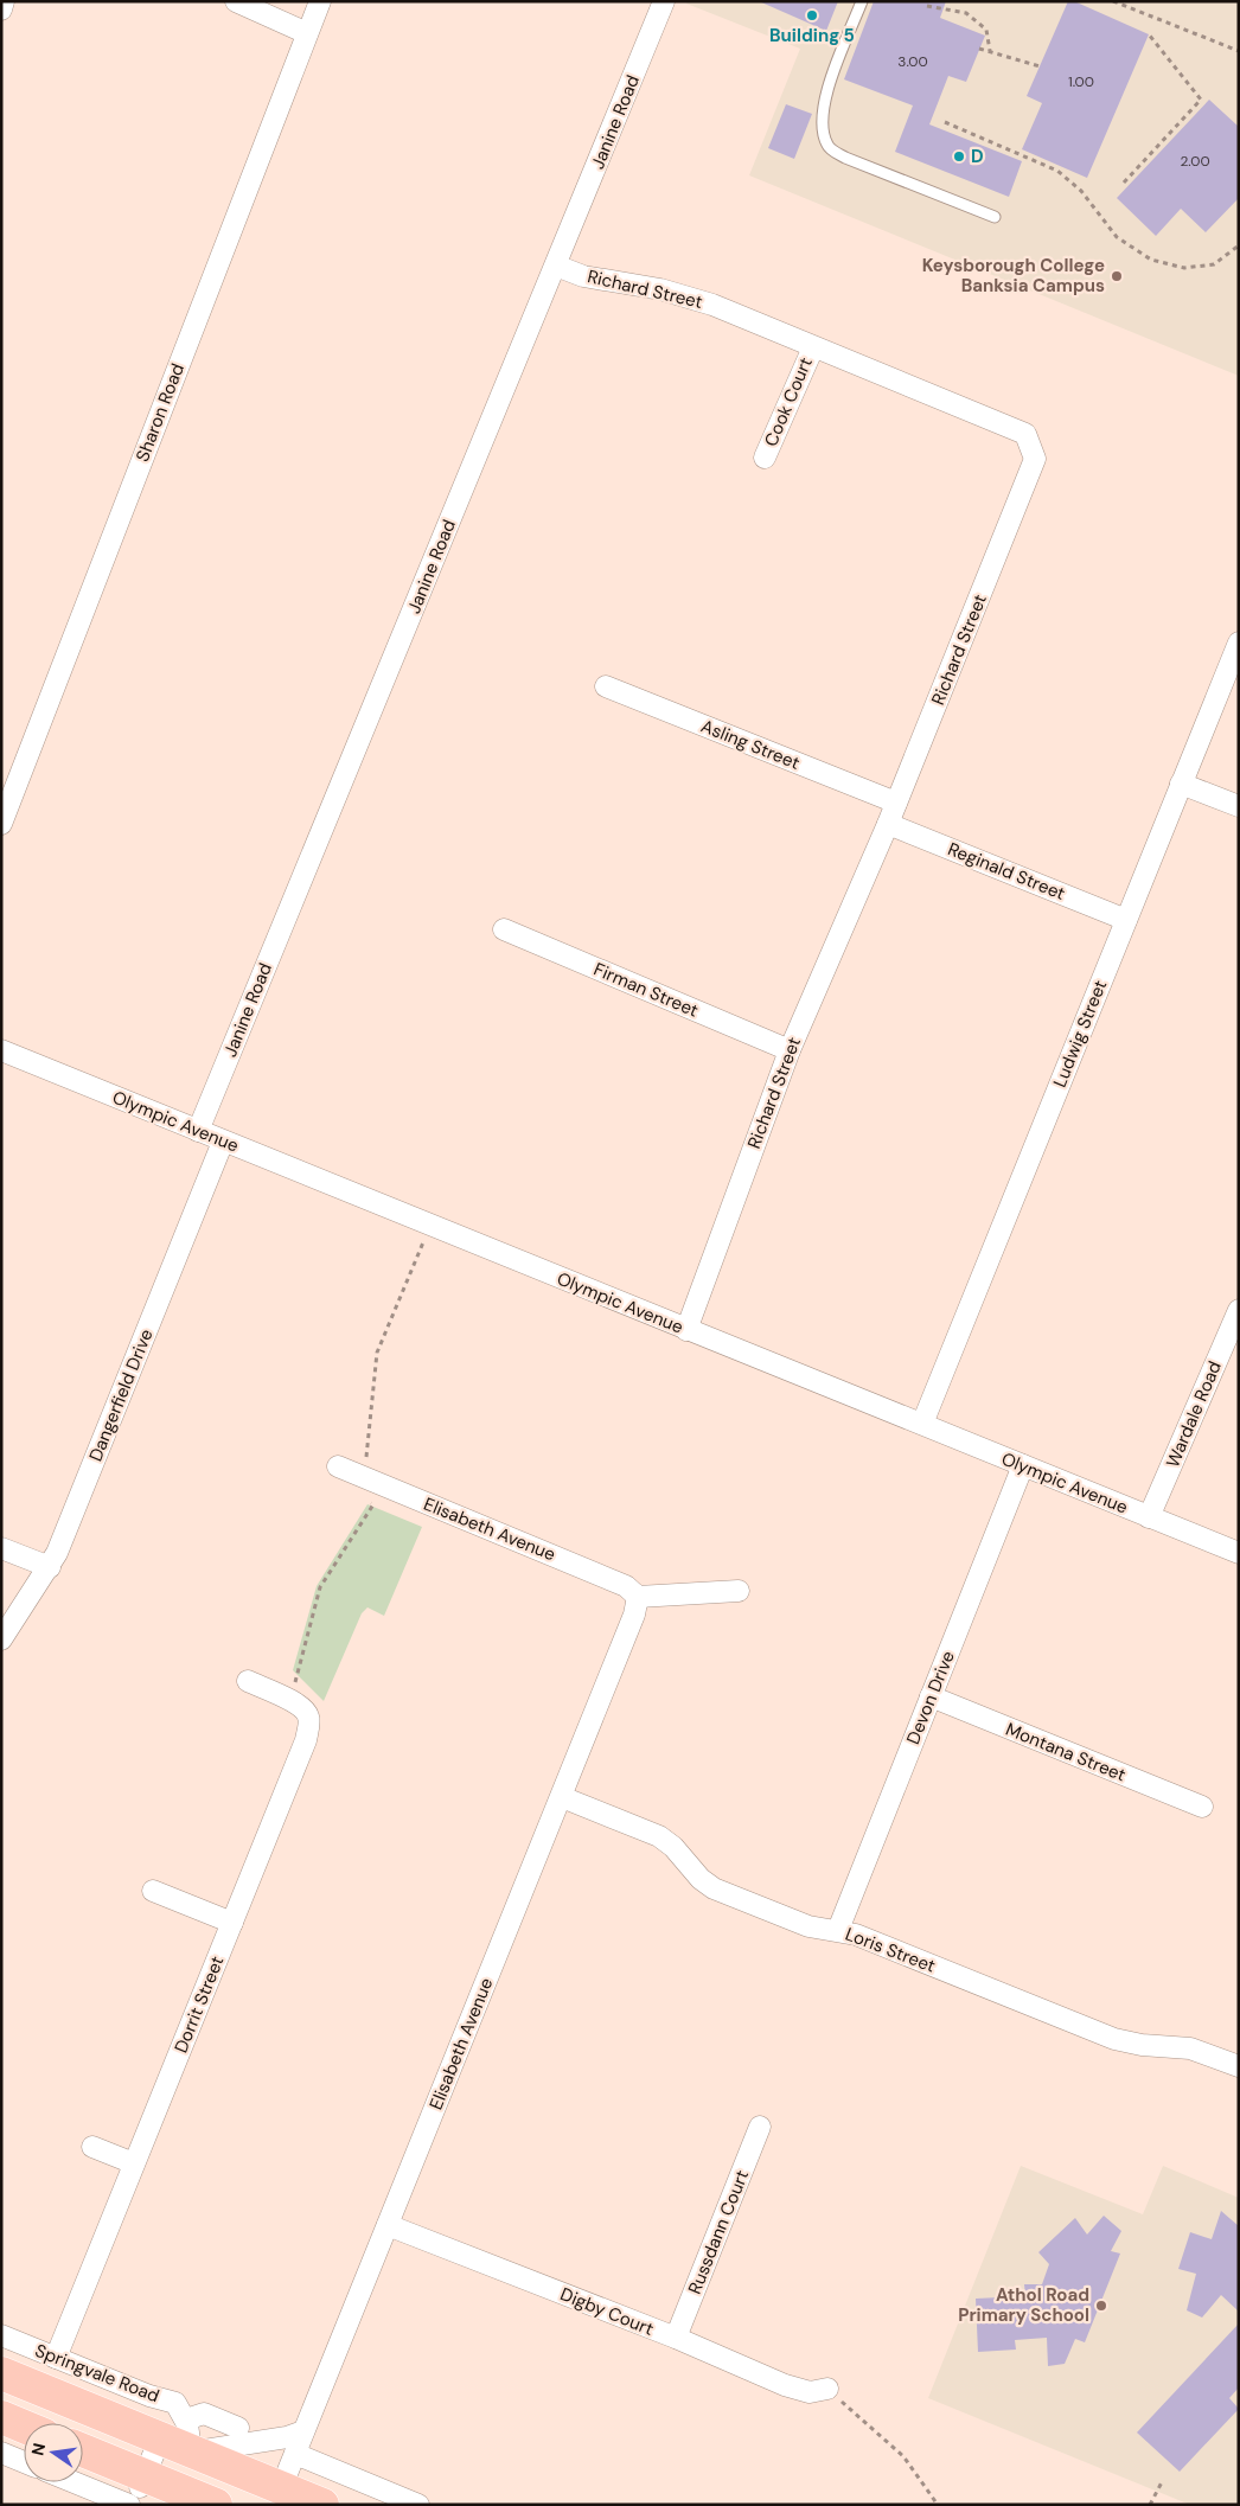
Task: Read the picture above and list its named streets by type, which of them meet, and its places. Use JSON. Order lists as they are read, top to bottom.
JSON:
{
  "streets": {
    "highway": ["Springvale Road"],
    "street": [
      "Janine Road",
      "Richard Street",
      "Cook Court",
      "Sharon Road",
      "Asling Street",
      "Reginald Street",
      "Firman Street",
      "Ludwig Street",
      "Olympic Avenue",
      "Dangerfield Drive",
      "Wardale Road",
      "Elisabeth Avenue",
      "Devon Drive",
      "Montana Street",
      "Loris Street",
      "Dorrit Street",
      "Russdann Court",
      "Digby Court"
    ]
  },
  "crossings": [
    ["Janine Road", "Richard Street"],
    ["Janine Road", "Olympic Avenue"],
    ["Richard Street", "Cook Court"],
    ["Richard Street", "Asling Street"],
    ["Richard Street", "Reginald Street"],
    ["Richard Street", "Firman Street"],
    ["Richard Street", "Olympic Avenue"],
    ["Reginald Street", "Ludwig Street"],
    ["Ludwig Street", "Olympic Avenue"],
    ["Olympic Avenue", "Dangerfield Drive"],
    ["Olympic Avenue", "Wardale Road"],
    ["Olympic Avenue", "Devon Drive"],
    ["Elisabeth Avenue", "Loris Street"],
    ["Elisabeth Avenue", "Digby Court"],
    ["Elisabeth Avenue", "Springvale Road"],
    ["Devon Drive", "Montana Street"],
    ["Devon Drive", "Loris Street"],
    ["Dorrit Street", "Springvale Road"],
    ["Russdann Court", "Digby Court"]
  ],
  "places": [
    "Building 5",
    "D",
    "Keysborough College Banksia Campus",
    "Athol Road Primary School"
  ],
  "house_numbers": ["3.00", "1.00", "2.00"],
  "north": "left"
}
